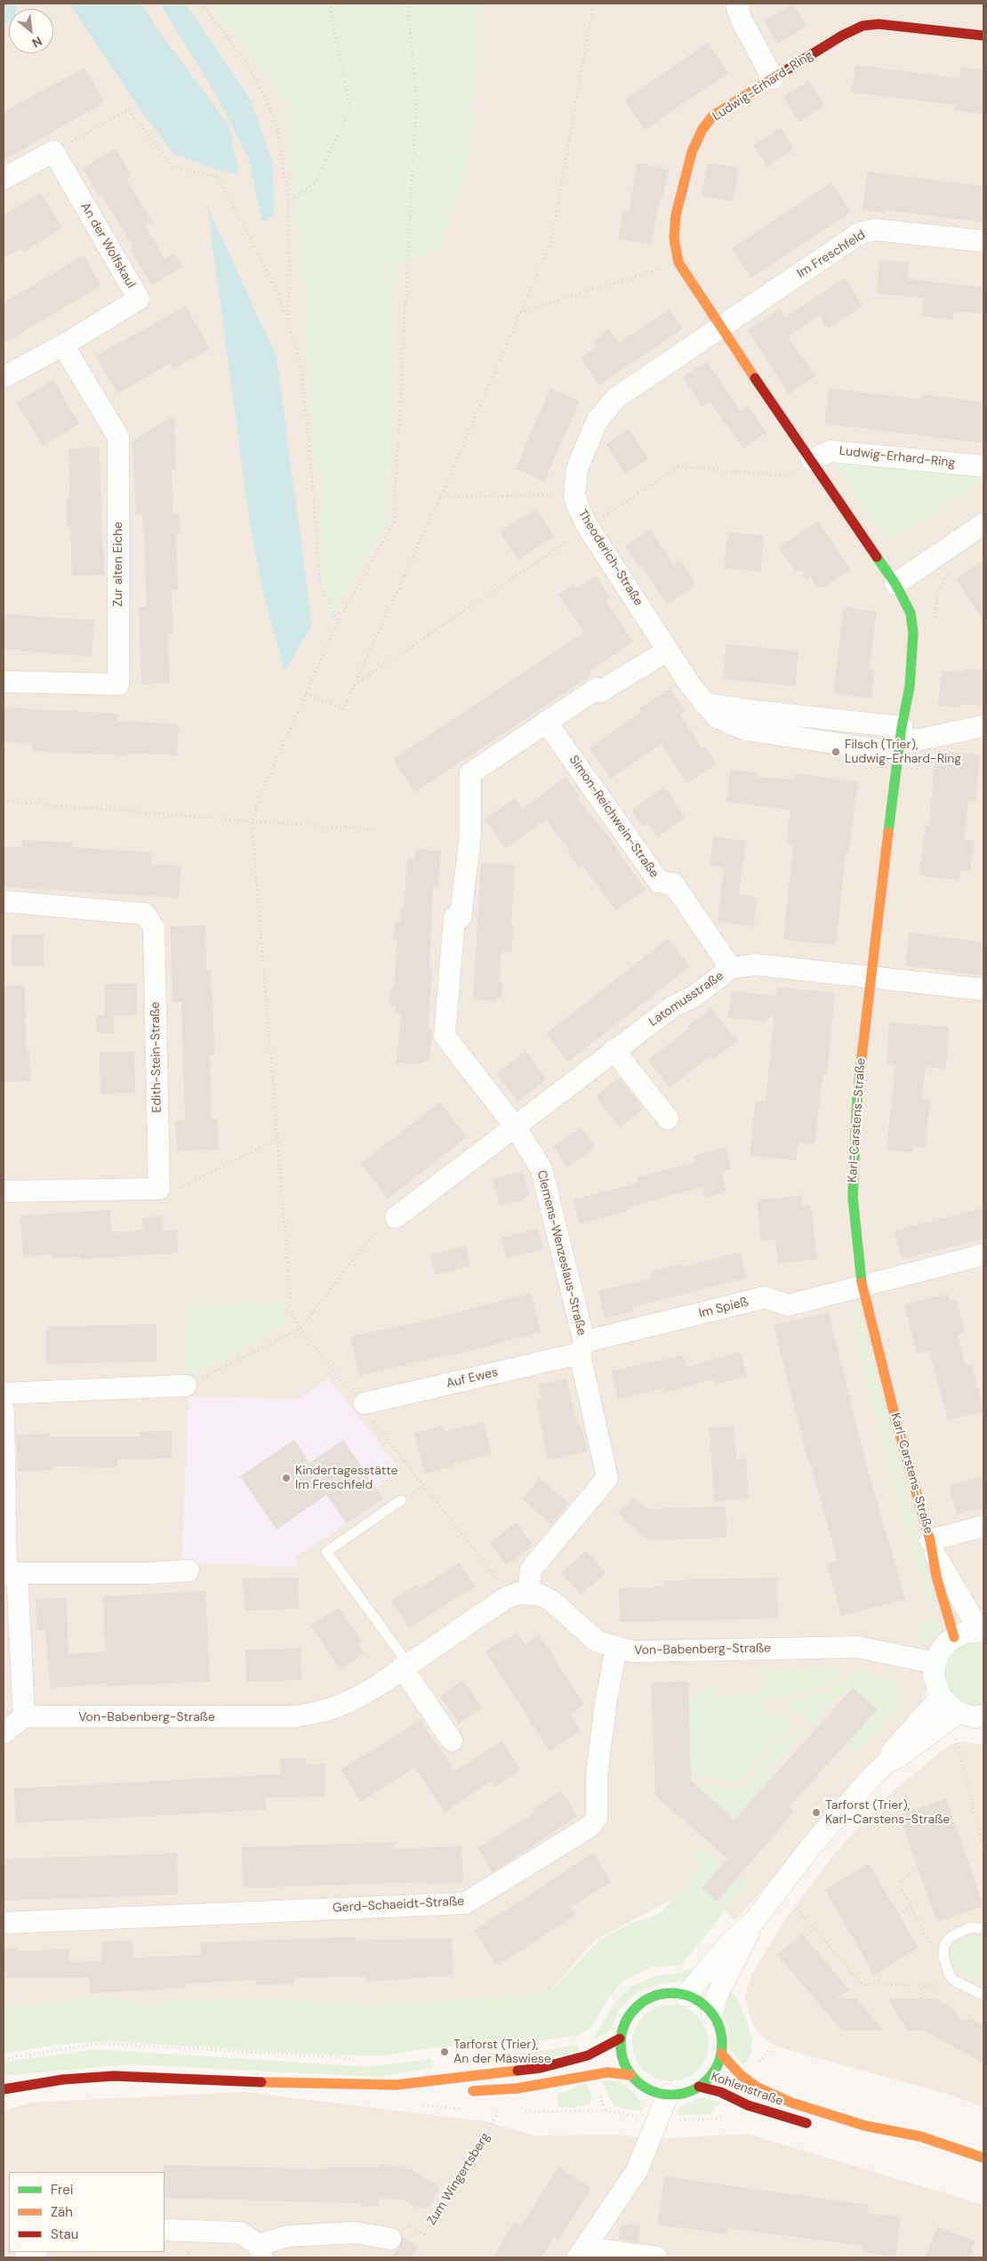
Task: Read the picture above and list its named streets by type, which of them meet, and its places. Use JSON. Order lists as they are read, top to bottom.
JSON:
{
  "streets": {
    "street": [
      "Ludwig-Erhard-Ring",
      "An der Wolfskaul",
      "Im Freschfeld",
      "Theoderich-Straße",
      "Zur alten Eiche",
      "Simon-Reichwein-Straße",
      "Latomusstraße",
      "Edith-Stein-Straße",
      "Karl-Carstens-Straße",
      "Clemens-Wenzeslaus-Straße",
      "Im Spieß",
      "Auf Ewes",
      "Von-Babenberg-Straße",
      "Gerd-Schaeidt-Straße",
      "Kohlenstraße"
    ],
    "path": ["Zum Wingertsberg"]
  },
  "crossings": [
    ["Ludwig-Erhard-Ring", "Im Freschfeld"],
    ["Ludwig-Erhard-Ring", "Theoderich-Straße"],
    ["Ludwig-Erhard-Ring", "Karl-Carstens-Straße"],
    ["An der Wolfskaul", "Zur alten Eiche"],
    ["Im Freschfeld", "Theoderich-Straße"],
    ["Theoderich-Straße", "Karl-Carstens-Straße"],
    ["Theoderich-Straße", "Clemens-Wenzeslaus-Straße"],
    ["Simon-Reichwein-Straße", "Latomusstraße"],
    ["Simon-Reichwein-Straße", "Clemens-Wenzeslaus-Straße"],
    ["Latomusstraße", "Karl-Carstens-Straße"],
    ["Latomusstraße", "Clemens-Wenzeslaus-Straße"],
    ["Karl-Carstens-Straße", "Im Spieß"],
    ["Clemens-Wenzeslaus-Straße", "Im Spieß"],
    ["Clemens-Wenzeslaus-Straße", "Auf Ewes"],
    ["Clemens-Wenzeslaus-Straße", "Von-Babenberg-Straße"],
    ["Im Spieß", "Auf Ewes"],
    ["Von-Babenberg-Straße", "Gerd-Schaeidt-Straße"]
  ],
  "places": [
    "Filsch (Trier), Ludwig-Erhard-Ring",
    "Kindertagesstätte Im Freschfeld",
    "Tarforst (Trier), Karl-Carstens-Straße",
    "Tarforst (Trier), An der Mäswiese"
  ],
  "legend": ["Frei", "Zäh", "Stau"],
  "north": "bottom right"
}
